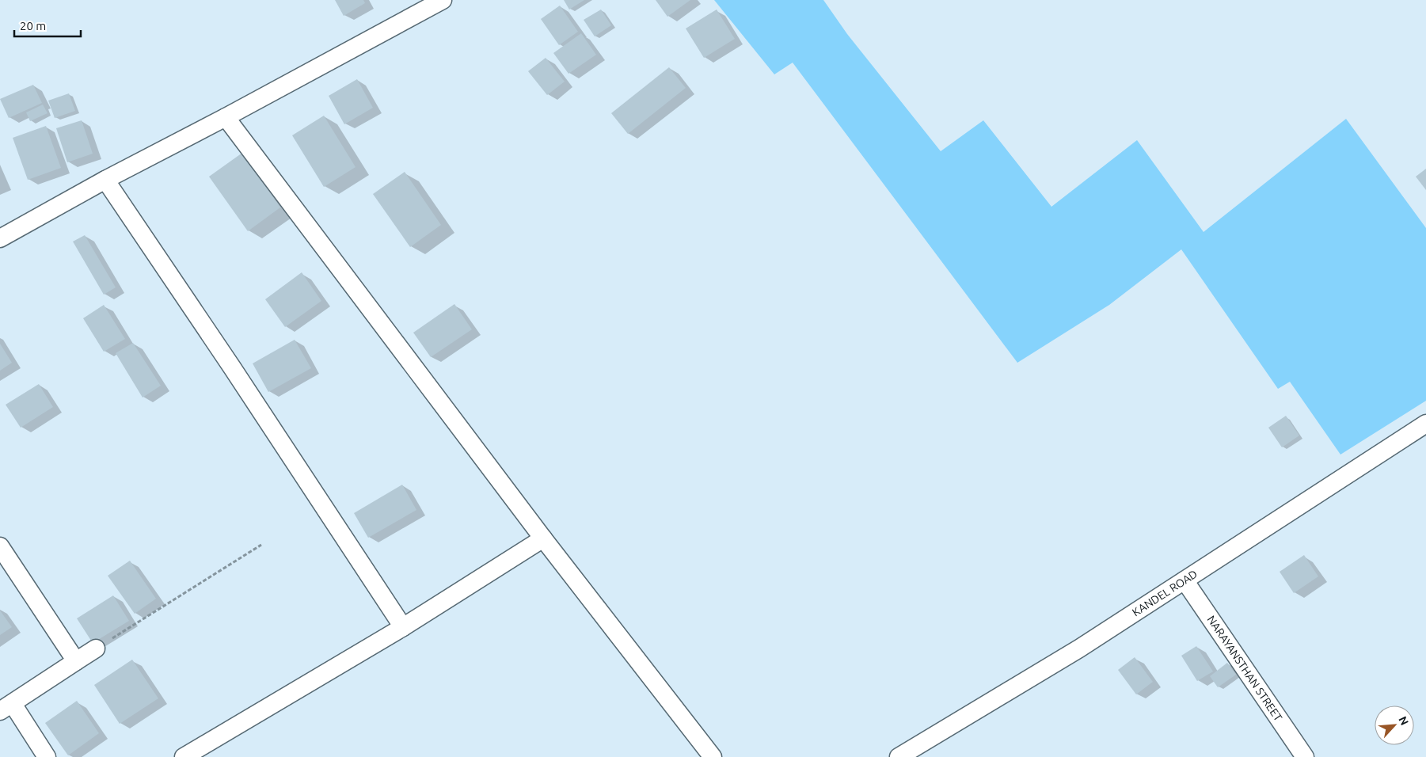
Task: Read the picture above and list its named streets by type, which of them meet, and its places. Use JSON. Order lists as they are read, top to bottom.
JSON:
{
  "streets": {
    "street": ["KANDEL ROAD", "NARAYANSTHAN STREET"]
  },
  "crossings": [
    ["KANDEL ROAD", "NARAYANSTHAN STREET"]
  ],
  "scale_bar": "20 m",
  "north": "top right"
}
